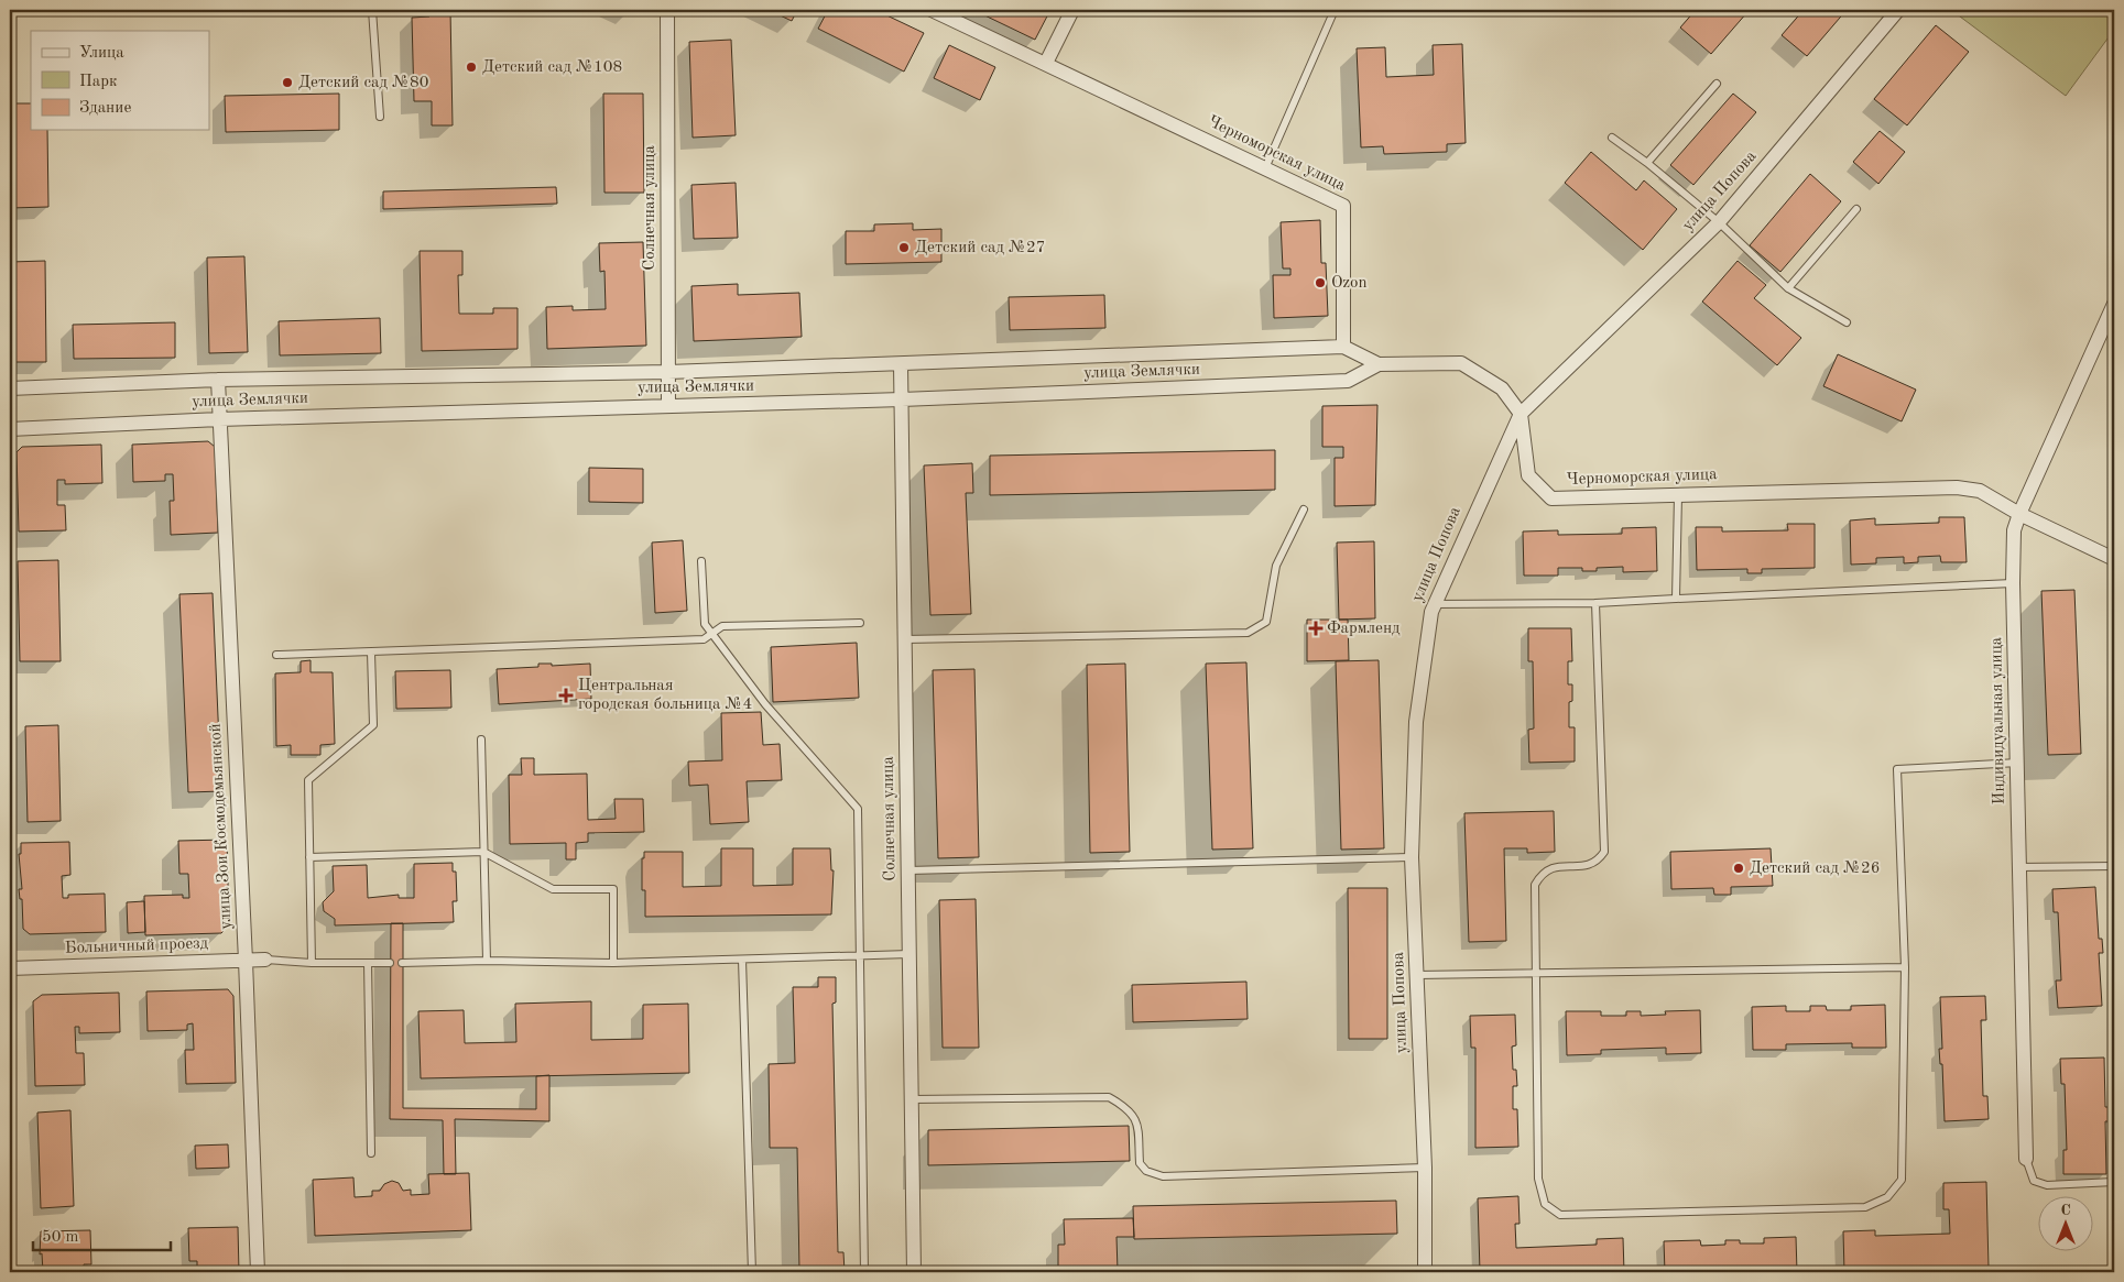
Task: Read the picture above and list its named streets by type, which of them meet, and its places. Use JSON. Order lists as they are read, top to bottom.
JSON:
{
  "streets": {
    "street": [
      "Черноморская улица",
      "улица Попова",
      "Солнечная улица",
      "улица Землячки",
      "Индивидуальная улица",
      "улица Зои Космодемьянской",
      "Больничный проезд"
    ]
  },
  "crossings": [
    ["Черноморская улица", "улица Попова"],
    ["Черноморская улица", "улица Землячки"],
    ["Черноморская улица", "Индивидуальная улица"],
    ["Солнечная улица", "улица Землячки"],
    ["улица Землячки", "улица Зои Космодемьянской"],
    ["улица Зои Космодемьянской", "Больничный проезд"]
  ],
  "places": {
    "other": [
      "Детский сад №108",
      "Детский сад №80",
      "Детский сад №27",
      "Ozon",
      "Детский сад №26"
    ],
    "health": ["Фармленд", "Центральная городская больница №4"]
  },
  "legend": ["Улица", "Парк", "Здание"],
  "scale_bar": "50 m",
  "north": "top"
}
